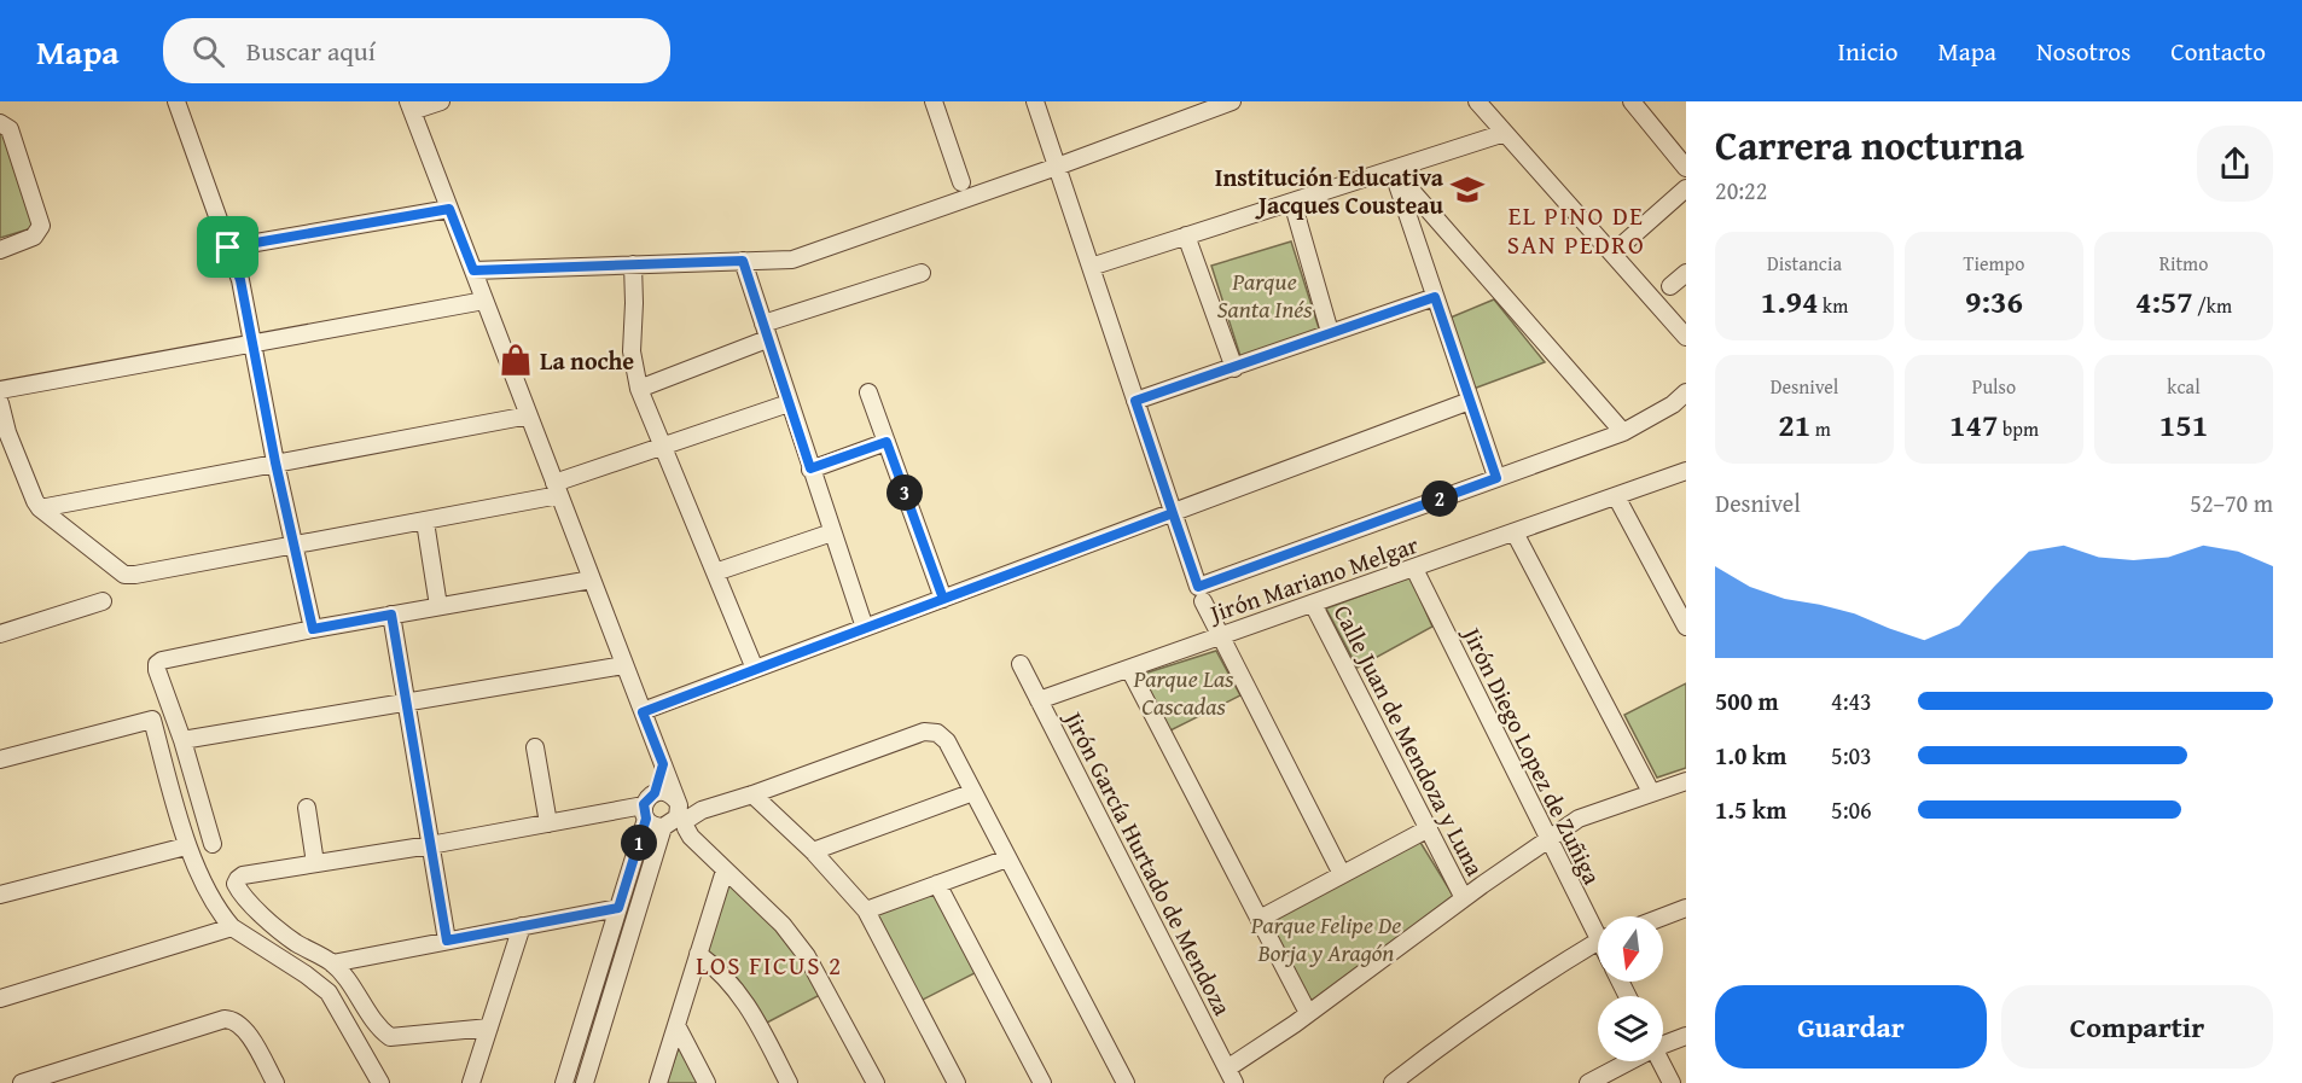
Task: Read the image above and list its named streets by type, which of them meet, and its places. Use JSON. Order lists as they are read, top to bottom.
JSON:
{
  "streets": {
    "street": [
      "Jirón Mariano Melgar",
      "Calle Juan de Mendoza y Luna",
      "Jirón Diego Lopez de Zuñiga",
      "Jirón García Hurtado de Mendoza"
    ]
  },
  "crossings": [
    ["Jirón Mariano Melgar", "Calle Juan de Mendoza y Luna"],
    ["Jirón Mariano Melgar", "Jirón Diego Lopez de Zuñiga"],
    ["Jirón Mariano Melgar", "Jirón García Hurtado de Mendoza"]
  ],
  "districts": ["EL PINO DE SAN PEDRO", "LOS FICUS 2"],
  "parks": ["Parque Santa Inés", "Parque Las Cascadas", "Parque Felipe De Borja y Aragón"],
  "places": {
    "school or university": ["Institución Educativa Jacques Cousteau"],
    "shop": ["La noche"]
  },
  "north": "bottom",
  "page": {
    "header": "Mapa",
    "search": "Buscar aquí",
    "nav": [
      "Inicio",
      "Mapa",
      "Nosotros",
      "Contacto"
    ],
    "heading": ["Carrera nocturna", "20:22"],
    "stats": [
      ["Distancia", "1.94 km"],
      ["Tiempo", "9:36"],
      ["Ritmo", "4:57 /km"],
      ["Desnivel", "21 m"],
      ["Pulso", "147 bpm"],
      ["kcal", "151"]
    ],
    "chart": ["Desnivel", "52–70 m"],
    "pins": ["3", "2", "1"],
    "list": [
      {
        "name": "500 m",
        "note": "4:43"
      },
      {
        "name": "1.0 km",
        "note": "5:03"
      },
      {
        "name": "1.5 km",
        "note": "5:06"
      }
    ],
    "buttons": ["Guardar", "Compartir"]
  }
}
